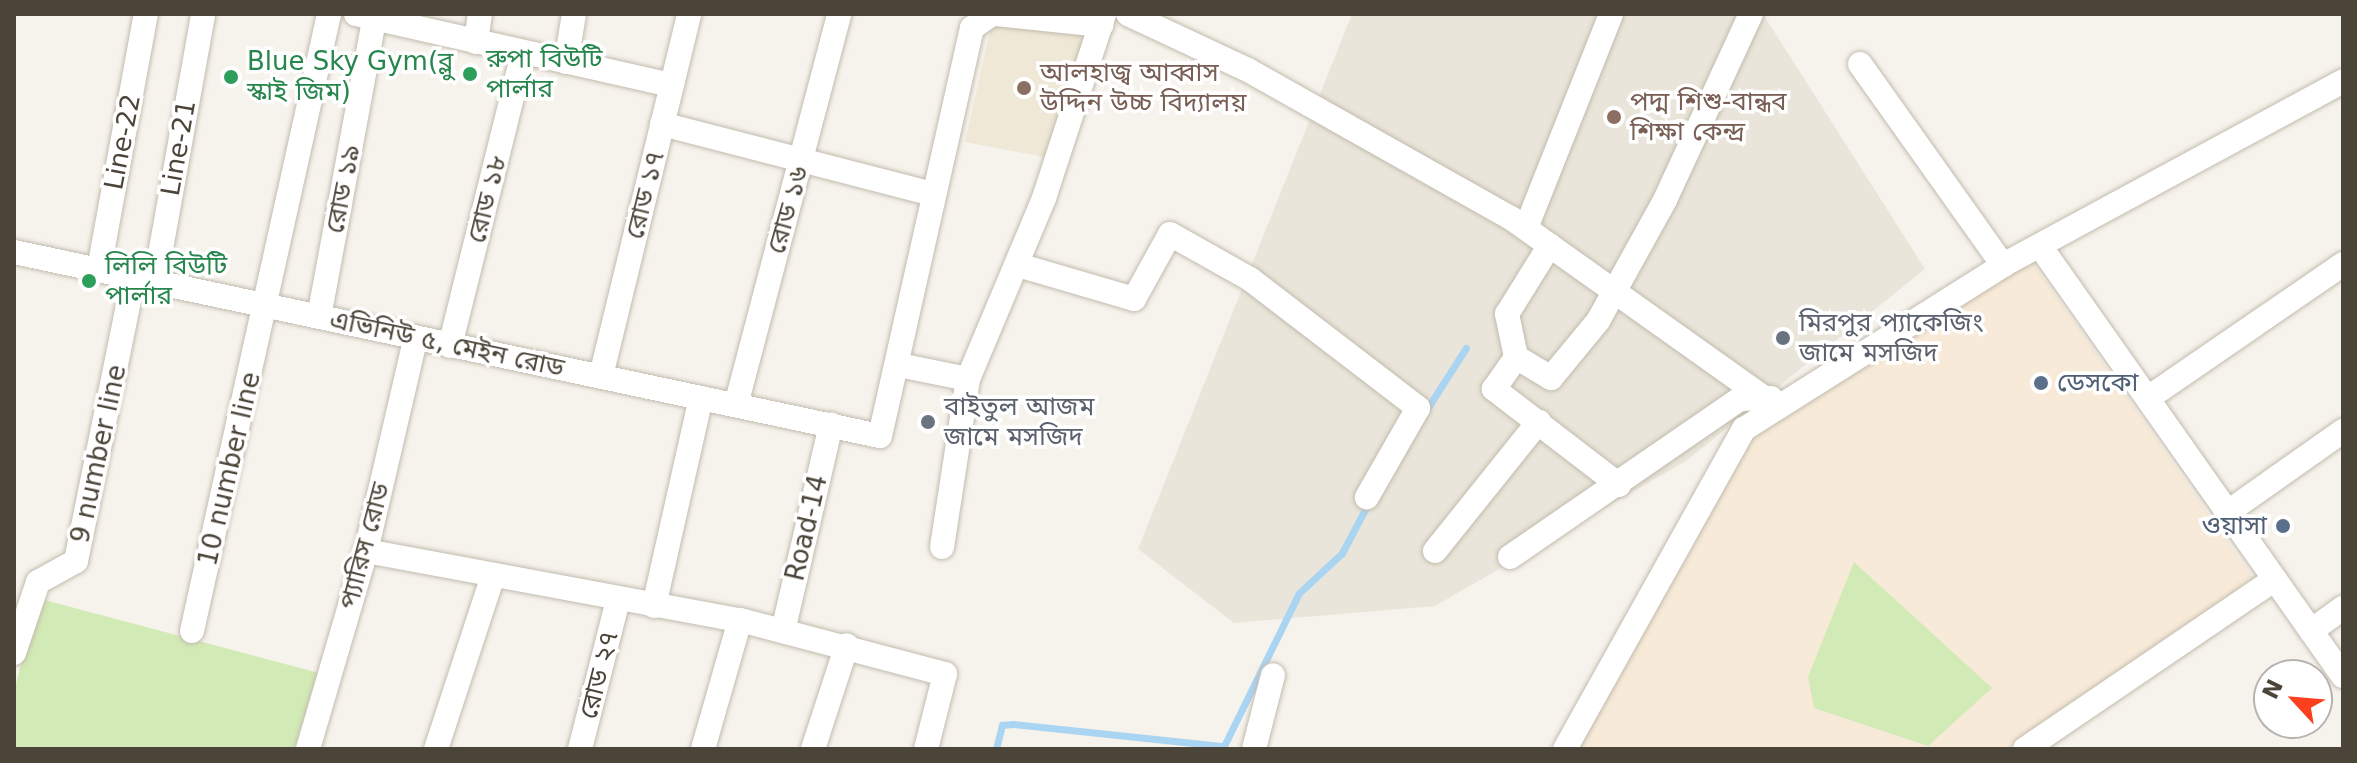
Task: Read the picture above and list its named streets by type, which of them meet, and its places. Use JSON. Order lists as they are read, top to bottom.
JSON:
{
  "streets": {
    "street": [
      "Line-22",
      "Line-21",
      "রোড ১৯",
      "রোড ১৭",
      "রোড ১৮",
      "রোড ১৬",
      "এভিনিউ ৫, মেইন রোড",
      "9 number line",
      "10 number line",
      "Road-14",
      "প্যারিস রোড",
      "রোড ২৭"
    ]
  },
  "crossings": [
    ["Line-22", "এভিনিউ ৫, মেইন রোড"],
    ["Line-21", "এভিনিউ ৫, মেইন রোড"],
    ["Line-21", "9 number line"],
    ["রোড ১৯", "এভিনিউ ৫, মেইন রোড"],
    ["রোড ১৭", "এভিনিউ ৫, মেইন রোড"],
    ["রোড ১৮", "এভিনিউ ৫, মেইন রোড"],
    ["রোড ১৬", "এভিনিউ ৫, মেইন রোড"],
    ["এভিনিউ ৫, মেইন রোড", "9 number line"],
    ["এভিনিউ ৫, মেইন রোড", "10 number line"],
    ["এভিনিউ ৫, মেইন রোড", "Road-14"],
    ["এভিনিউ ৫, মেইন রোড", "প্যারিস রোড"]
  ],
  "places": [
    "রুপা বিউটি পার্লার",
    "Blue Sky Gym(ব্লু স্কাই জিম)",
    "আলহাজ্ব আব্বাস উদ্দিন উচ্চ বিদ্যালয়",
    "পদ্ম শিশু-বান্ধব শিক্ষা কেন্দ্র",
    "লিলি বিউটি পার্লার",
    "মিরপুর প্যাকেজিং জামে মসজিদ",
    "ডেসকো",
    "বাইতুল আজম জামে মসজিদ",
    "ওয়াসা"
  ],
  "north": "top left"
}
